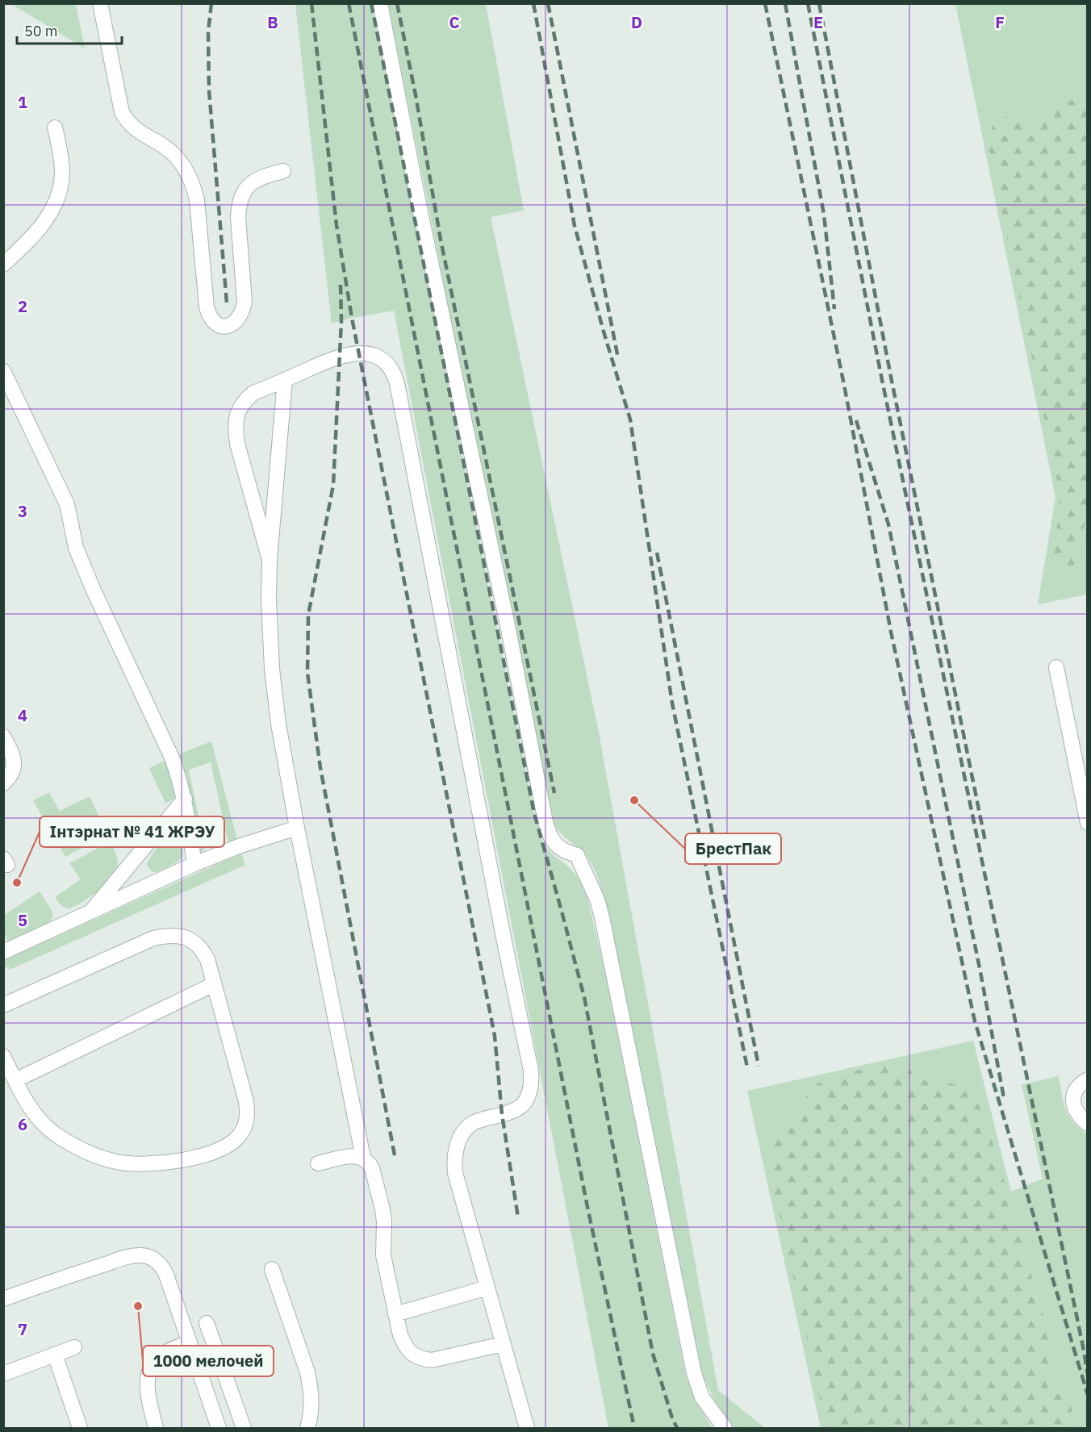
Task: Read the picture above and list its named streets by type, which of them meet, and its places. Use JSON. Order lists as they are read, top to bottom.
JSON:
{
  "places": ["БрестПак", "Інтэрнат № 41 ЖРЭУ", "1000 мелочей"],
  "scale_bar": "50 m",
  "grid": {
    "columns": [
      "B",
      "C",
      "D",
      "E",
      "F"
    ],
    "rows": [
      "1",
      "2",
      "3",
      "4",
      "5",
      "6",
      "7"
    ]
  }
}
